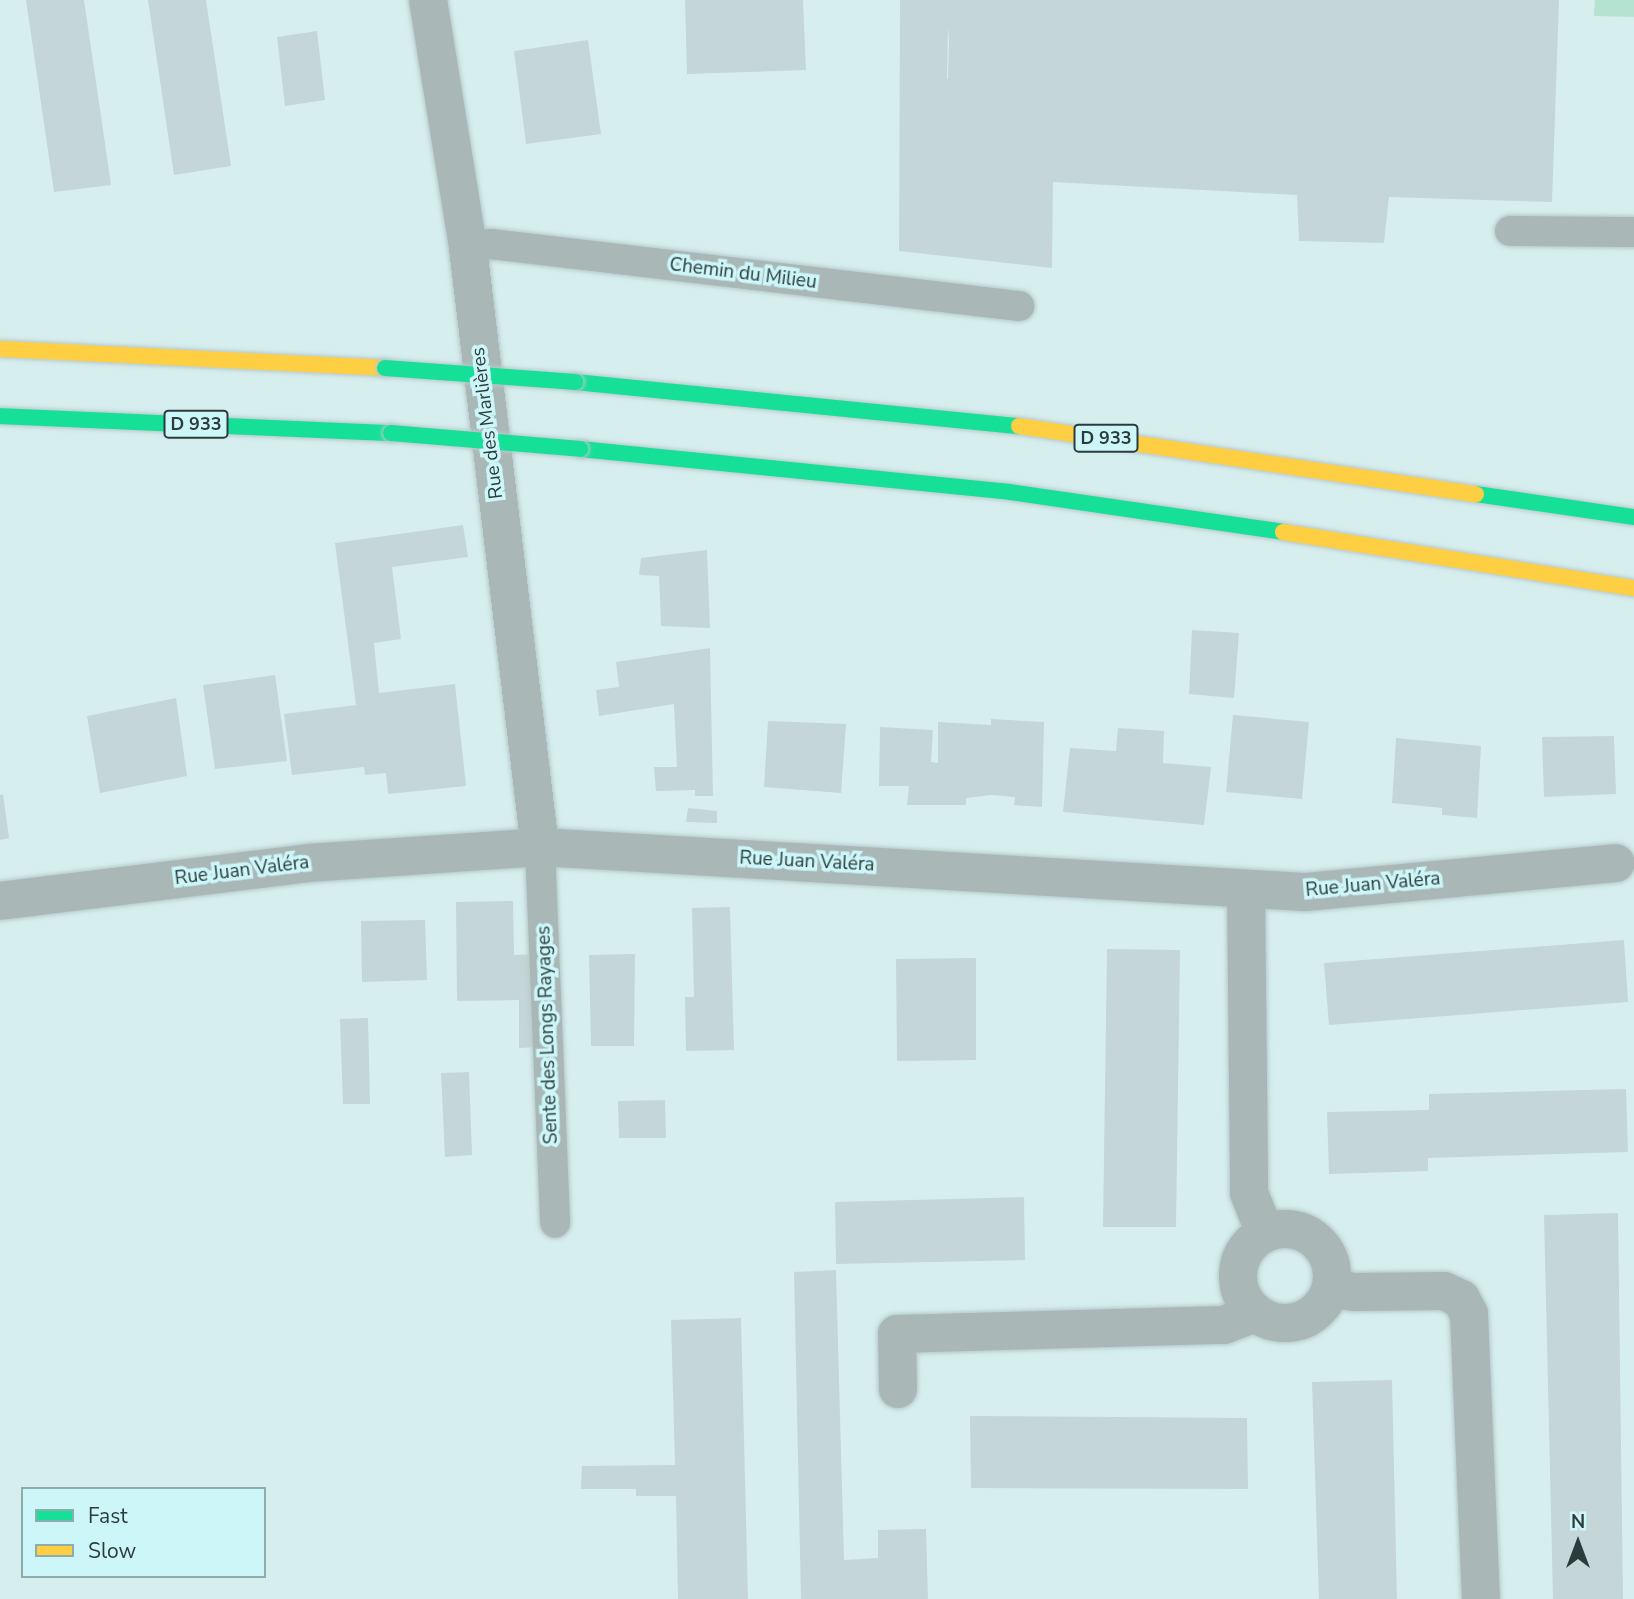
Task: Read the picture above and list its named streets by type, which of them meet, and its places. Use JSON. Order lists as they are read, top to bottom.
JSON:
{
  "streets": {
    "highway": ["D 933"],
    "street": ["Rue des Marlières", "Rue Juan Valéra"],
    "lane": ["Chemin du Milieu", "Sente des Longs Rayages"]
  },
  "crossings": [
    ["Chemin du Milieu", "Rue des Marlières"],
    ["Rue des Marlières", "Rue Juan Valéra"],
    ["Rue des Marlières", "Sente des Longs Rayages"],
    ["Rue Juan Valéra", "Sente des Longs Rayages"]
  ],
  "legend": ["Fast", "Slow"],
  "north": "top"
}
